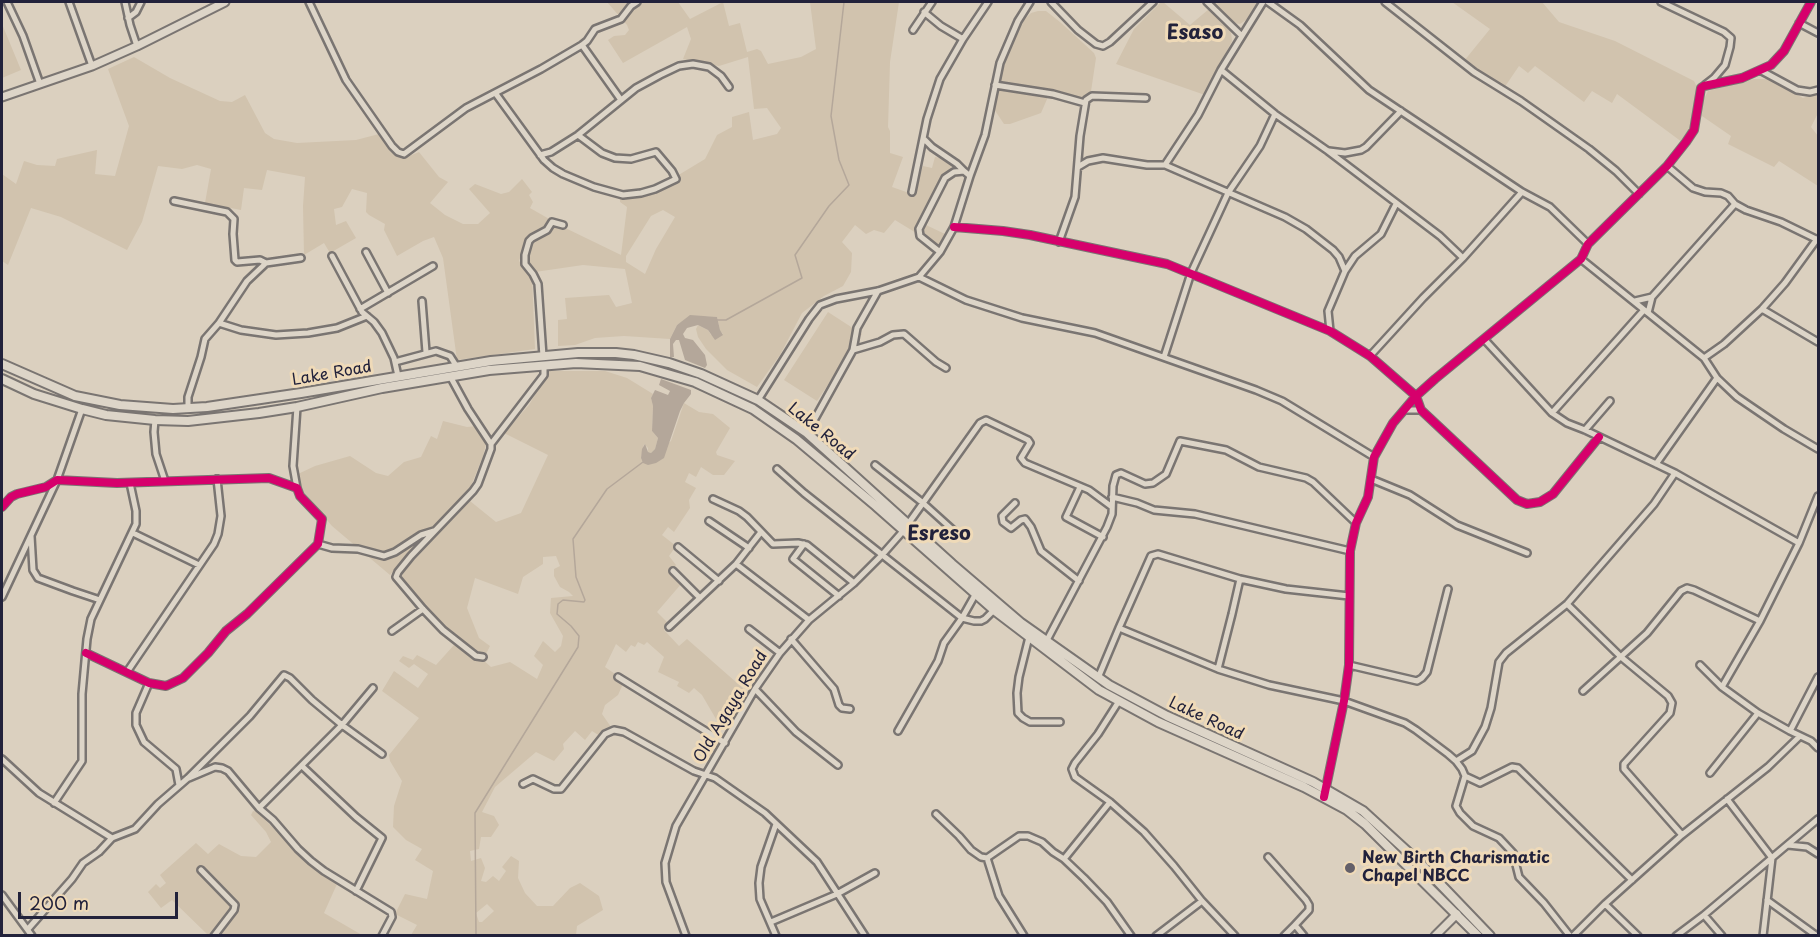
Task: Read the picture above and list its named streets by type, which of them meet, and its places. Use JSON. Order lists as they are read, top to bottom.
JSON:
{
  "streets": {
    "main road": ["Lake Road"],
    "street": ["Old Agaya Road"]
  },
  "crossings": [
    ["Lake Road", "Old Agaya Road"]
  ],
  "districts": ["Esaso", "Esreso"],
  "places": ["New Birth Charismatic Chapel NBCC"],
  "scale_bar": "200 m"
}
